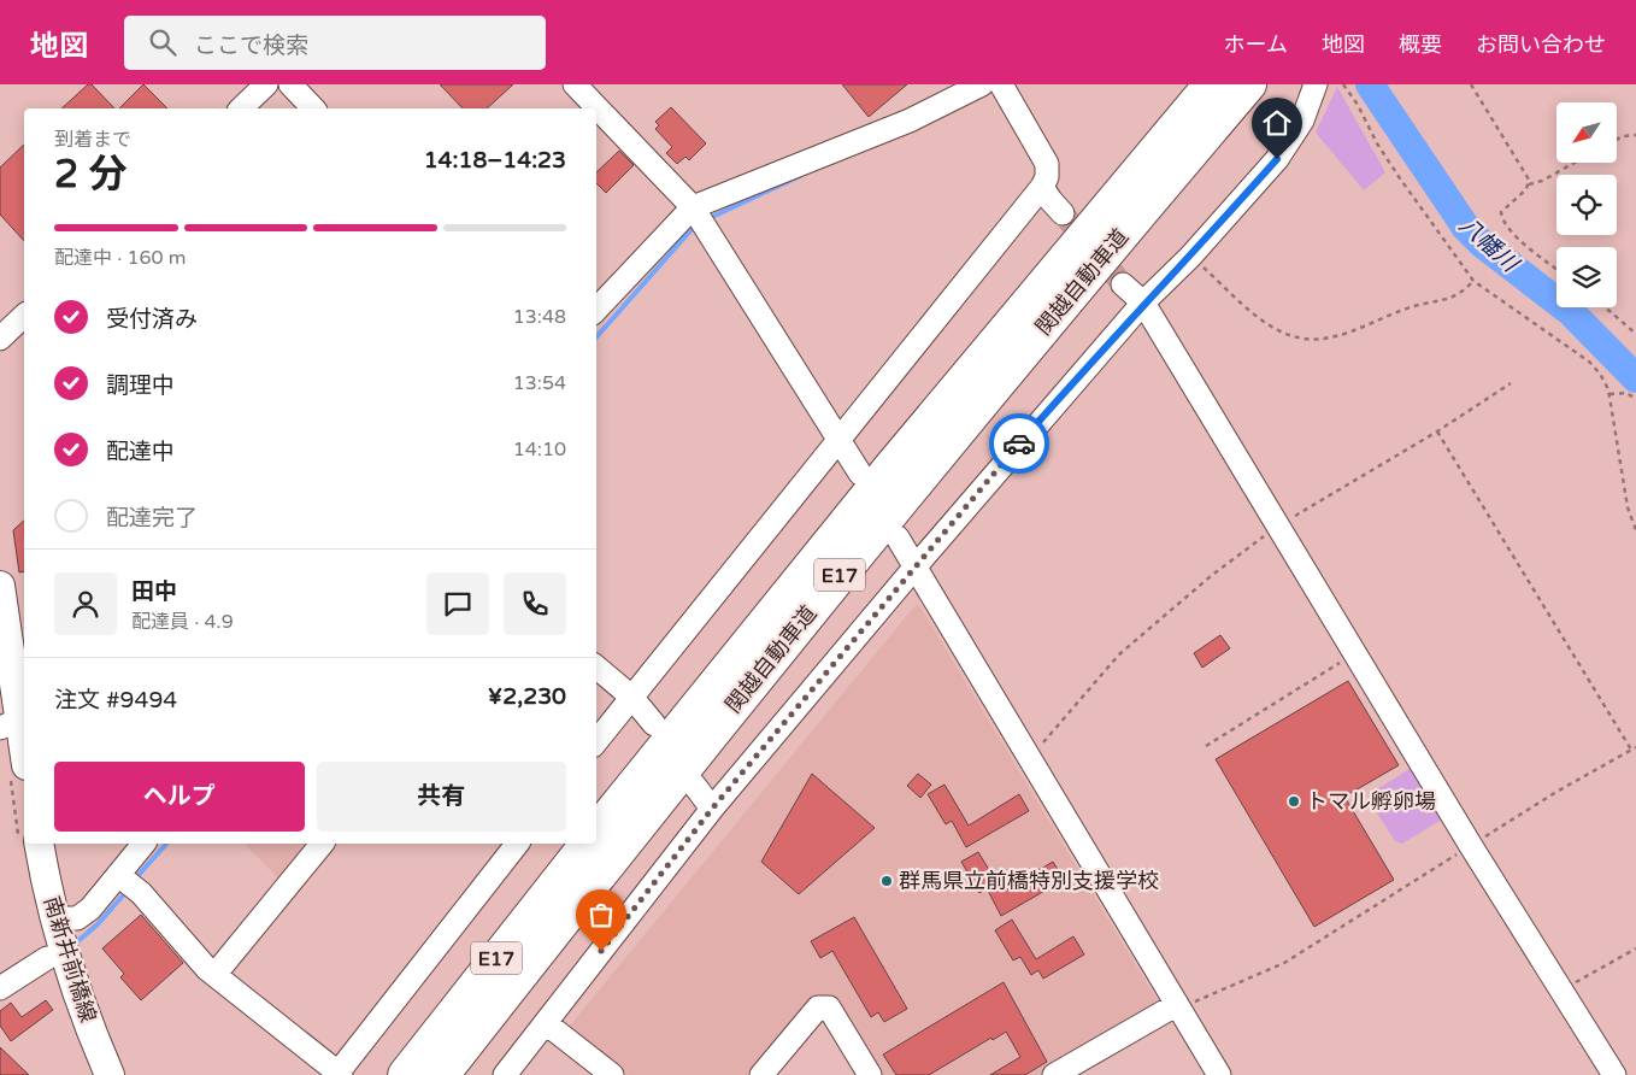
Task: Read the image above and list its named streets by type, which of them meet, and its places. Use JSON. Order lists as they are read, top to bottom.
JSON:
{
  "streets": {
    "highway": ["関越自動車道", "E17"],
    "main road": ["南新井前橋線"]
  },
  "water": ["八幡川"],
  "places": ["トマル孵卵場", "群馬県立前橋特別支援学校"],
  "north": "bottom left",
  "page": {
    "header": "地図",
    "search": "ここで検索",
    "nav": [
      "ホーム",
      "地図",
      "概要",
      "お問い合わせ"
    ],
    "heading": ["2 分", "到着まで", "14:18–14:23"],
    "panel": [
      "田中",
      "配達員 · 4.9",
      "注文 #9494",
      "¥2,230"
    ],
    "bar": "配達中 · 160 m",
    "list": [
      ["受付済み", "13:48"],
      ["調理中", "13:54"],
      ["配達中", "14:10"],
      "配達完了"
    ],
    "buttons": ["ヘルプ", "共有"]
  }
}
